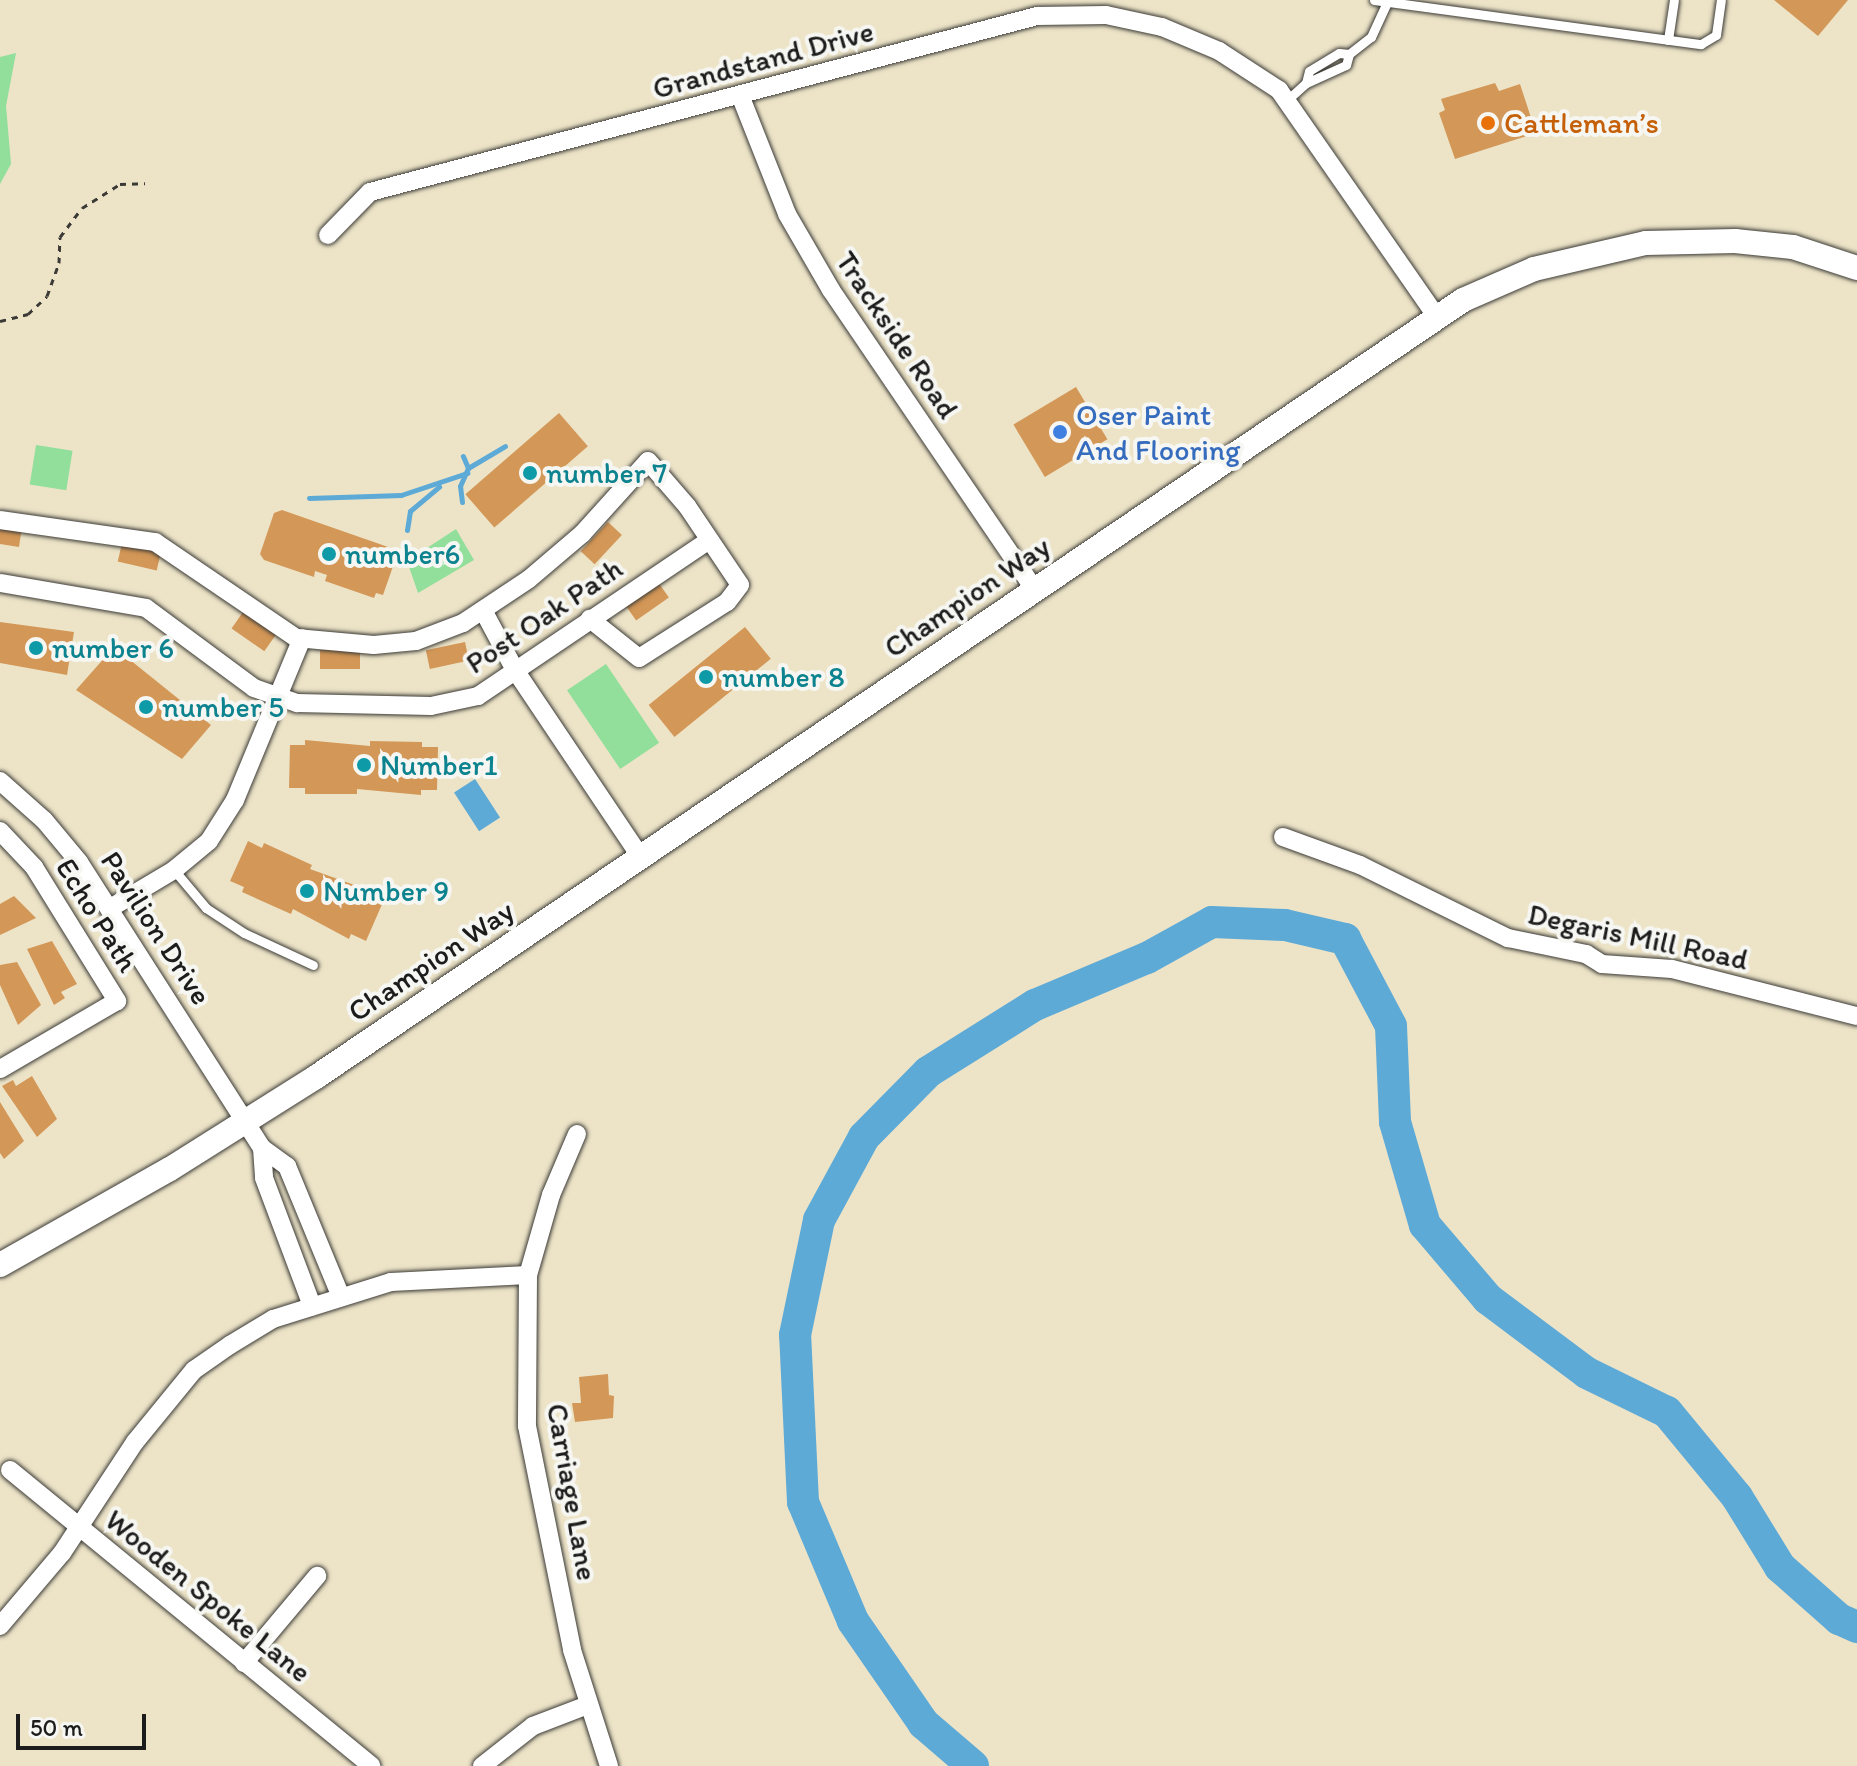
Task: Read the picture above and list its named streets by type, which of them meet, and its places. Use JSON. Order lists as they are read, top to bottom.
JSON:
{
  "streets": {
    "main road": ["Champion Way"],
    "street": [
      "Grandstand Drive",
      "Trackside Road",
      "Post Oak Path",
      "Echo Path",
      "Pavilion Drive",
      "Degaris Mill Road",
      "Carriage Lane",
      "Wooden Spoke Lane"
    ]
  },
  "crossings": [
    ["Grandstand Drive", "Trackside Road"],
    ["Grandstand Drive", "Champion Way"],
    ["Trackside Road", "Champion Way"],
    ["Champion Way", "Pavilion Drive"]
  ],
  "places": [
    "Cattleman’s",
    "Oser Paint And Flooring",
    "number 7",
    "number6",
    "number 6",
    "number 8",
    "number 5",
    "Number1",
    "Number 9"
  ],
  "scale_bar": "50 m"
}
